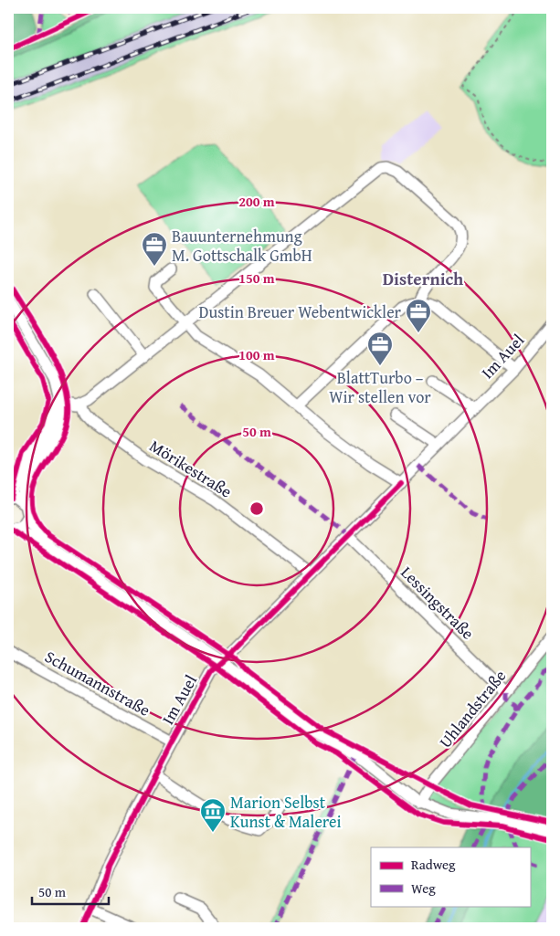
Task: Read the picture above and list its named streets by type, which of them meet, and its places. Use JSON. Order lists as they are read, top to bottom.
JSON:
{
  "streets": {
    "street": [
      "Im Auel",
      "Mörikestraße",
      "Lessingstraße",
      "Schumannstraße",
      "Uhlandstraße"
    ]
  },
  "crossings": [
    ["Im Auel", "Mörikestraße"],
    ["Im Auel", "Lessingstraße"],
    ["Im Auel", "Schumannstraße"],
    ["Lessingstraße", "Uhlandstraße"]
  ],
  "districts": ["Disternich"],
  "places": {
    "office": ["Bauunternehmung M. Gottschalk GmbH", "Dustin Breuer Webentwickler", "BlattTurbo – Wir stellen vor"],
    "museum": ["Marion Selbst Kunst & Malerei"]
  },
  "legend": ["Radweg", "Weg"],
  "scale_bar": "50 m",
  "rings": [
    "200 m",
    "150 m",
    "100 m",
    "50 m"
  ]
}
